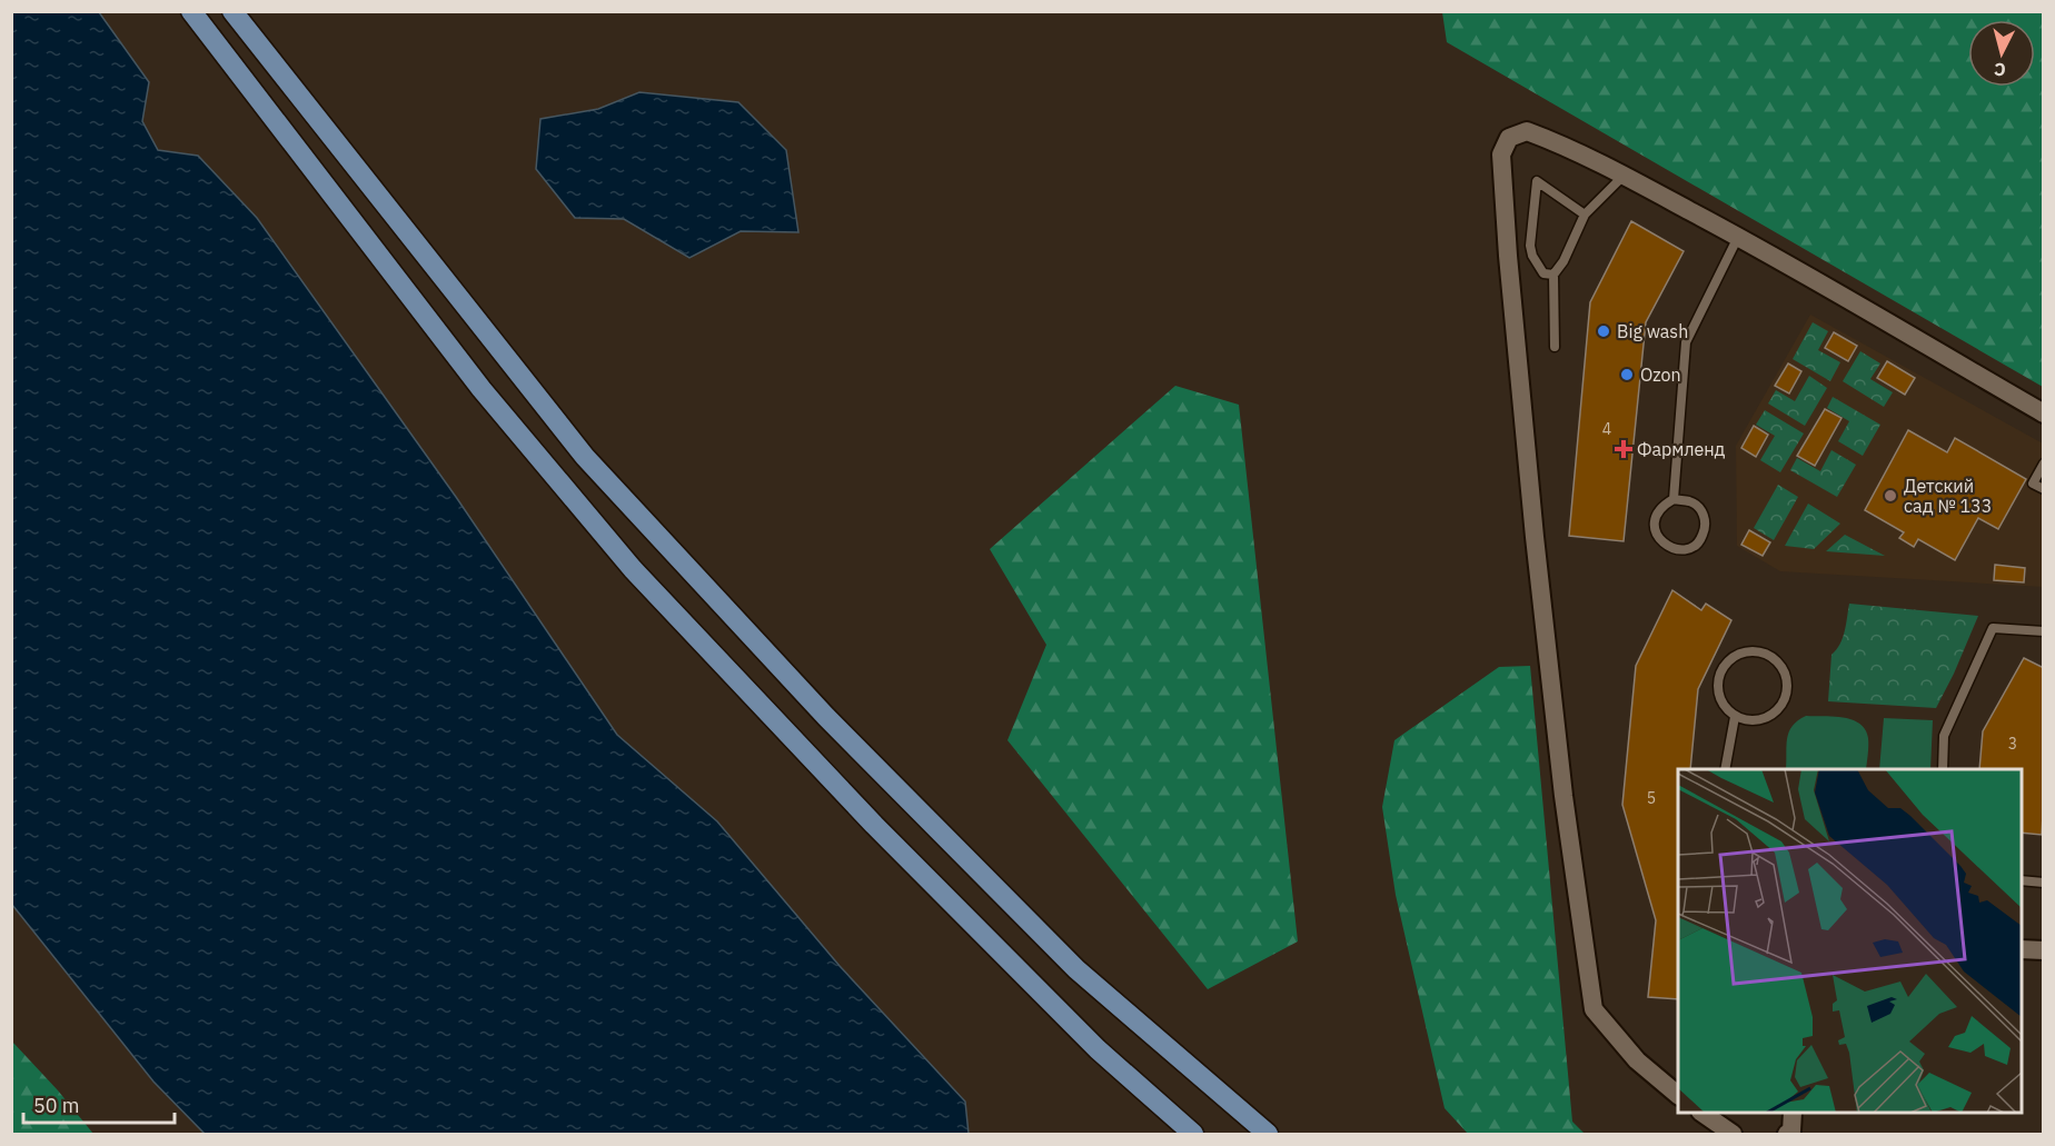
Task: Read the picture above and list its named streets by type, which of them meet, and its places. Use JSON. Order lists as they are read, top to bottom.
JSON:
{
  "places": {
    "other": ["Big wash", "Ozon", "Детский сад № 133"],
    "health": ["Фармленд"]
  },
  "house_numbers": ["4", "3", "5"],
  "scale_bar": "50 m",
  "north": "bottom"
}
